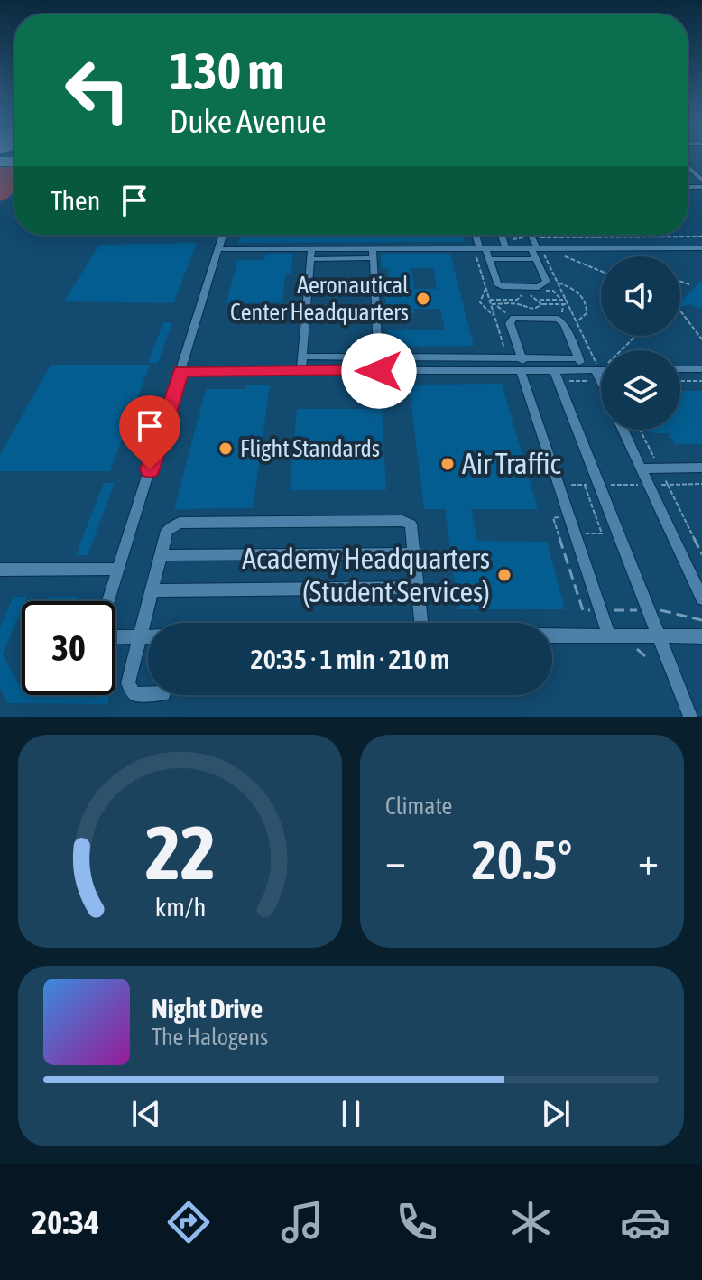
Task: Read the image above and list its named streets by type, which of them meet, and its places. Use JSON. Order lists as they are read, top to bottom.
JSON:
{
  "places": [
    "Aeronautical Center Headquarters",
    "Flight Standards",
    "Air Traffic",
    "Academy Headquarters (Student Services)"
  ],
  "page": {
    "turn": ["130 m", "Duke Avenue"],
    "then": "Then",
    "limit": "30",
    "trip": "20:35 · 1 min · 210 m",
    "tile": "Climate",
    "heat": ["−", "20.5°", "+"],
    "song": ["Night Drive", "The Halogens"],
    "tabs": "20:34",
    "gauge": ["22", "km/h"]
  }
}
